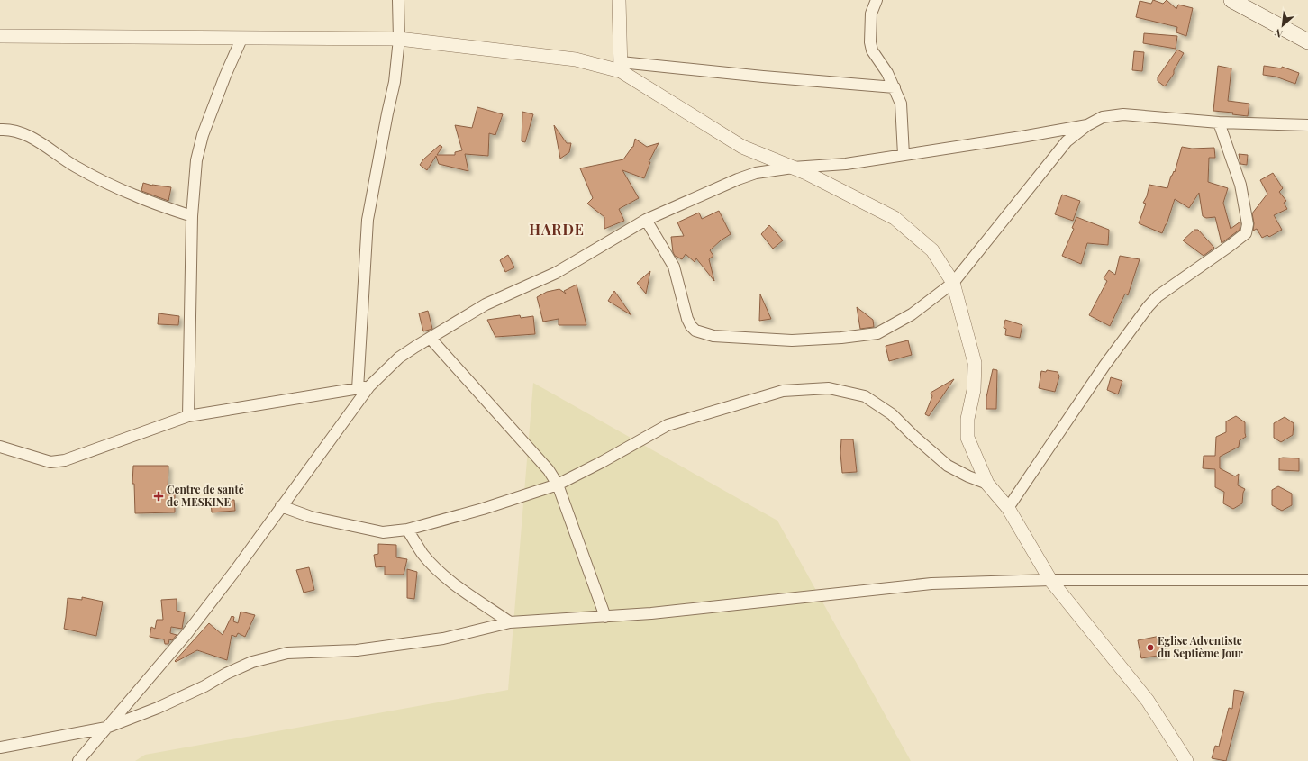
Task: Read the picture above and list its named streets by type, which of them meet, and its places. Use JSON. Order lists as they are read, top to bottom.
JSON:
{
  "districts": ["HARDE"],
  "places": {
    "health": ["Centre de santé de MESKINE"],
    "other": ["Eglise Adventiste du Septième Jour"]
  },
  "north": "bottom left"
}
